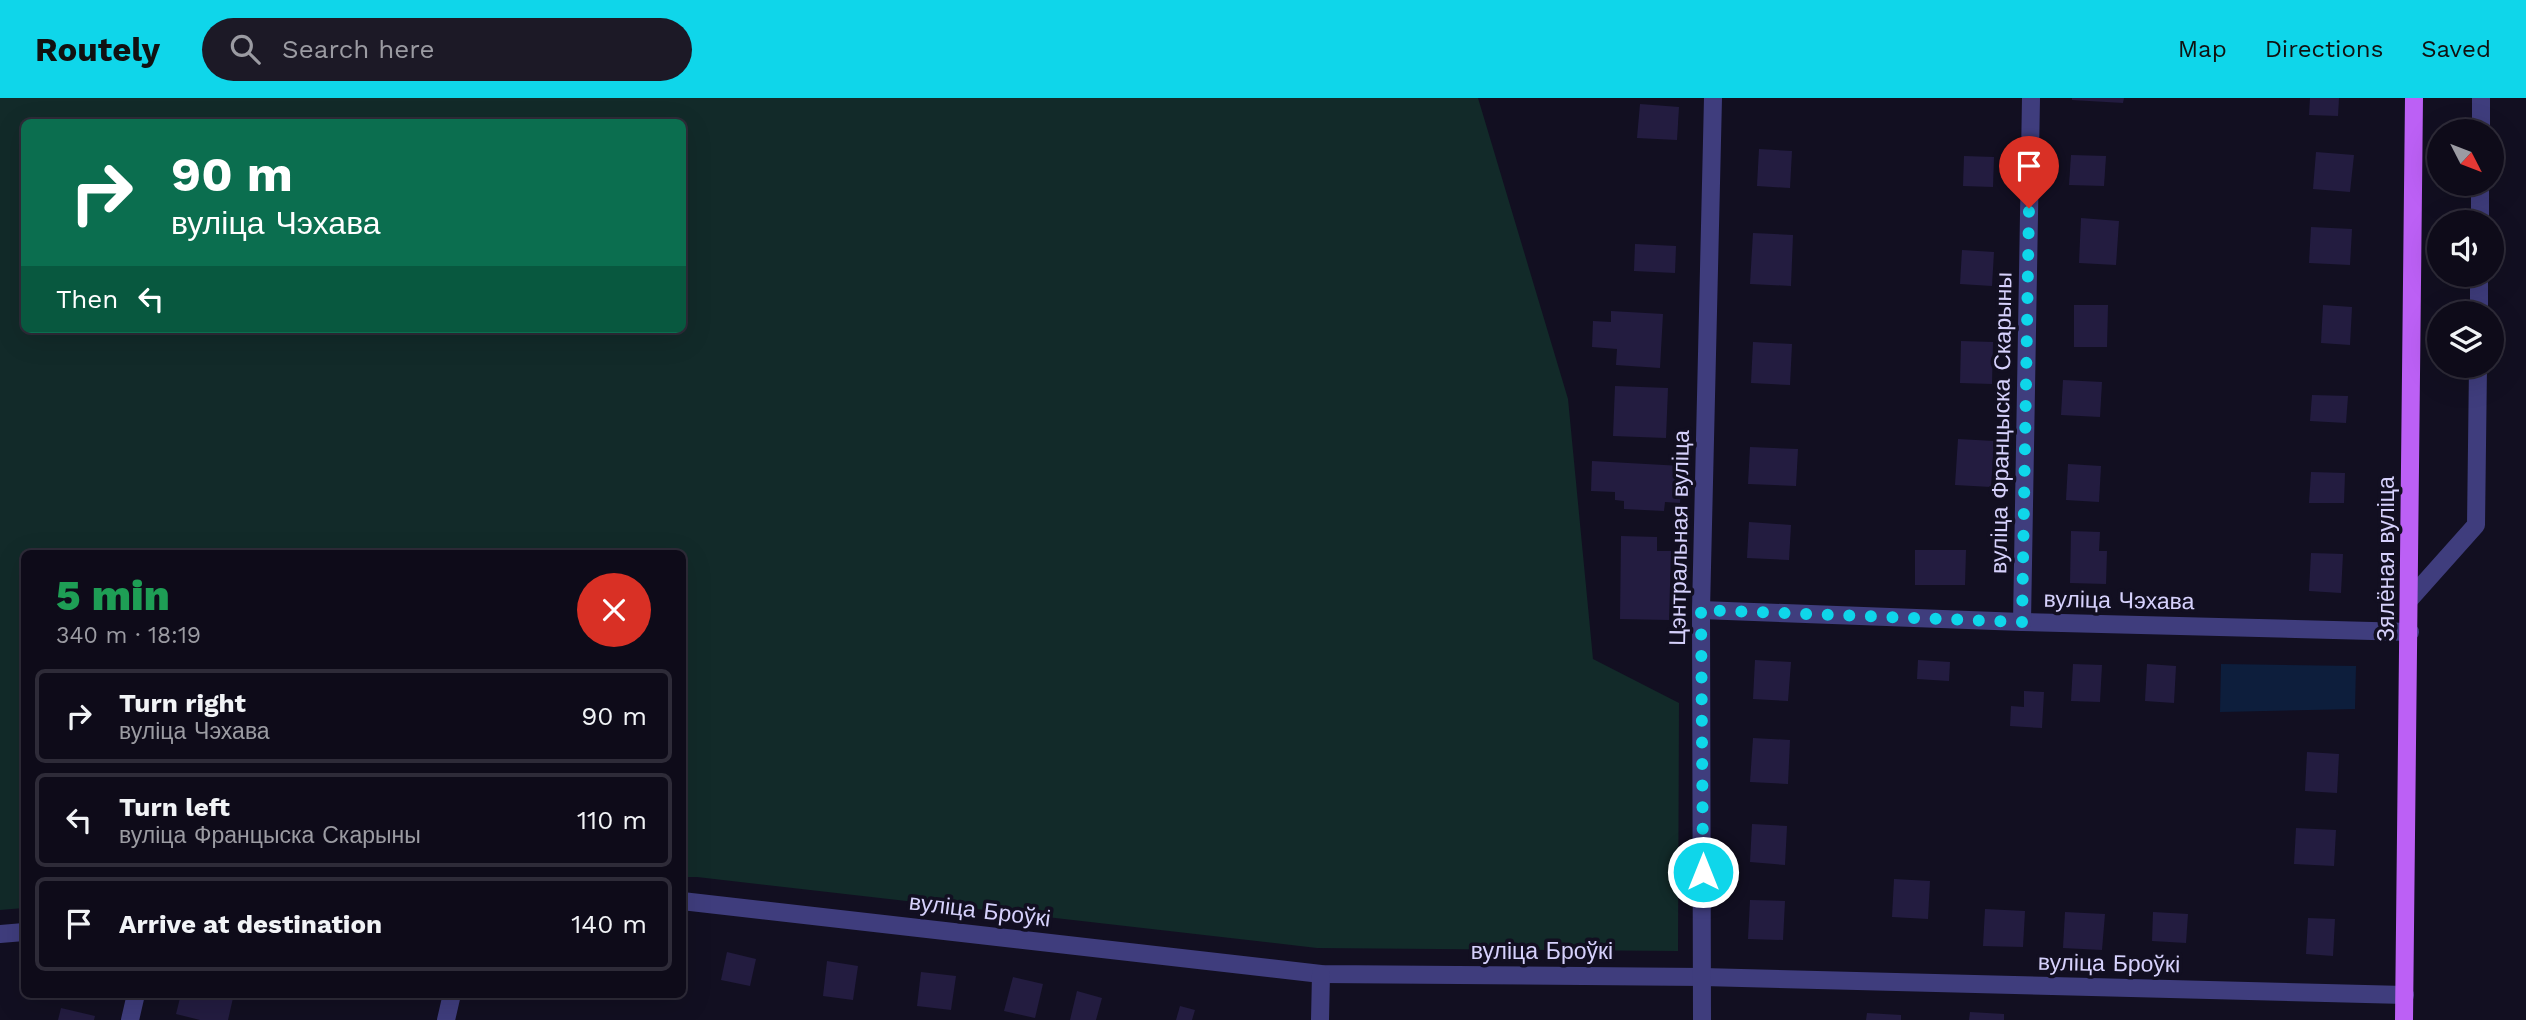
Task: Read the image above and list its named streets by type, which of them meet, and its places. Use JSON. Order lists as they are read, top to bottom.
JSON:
{
  "streets": {
    "main road": ["Зялёная вуліца"],
    "street": [
      "вуліца Францыска Скарыны",
      "Цэнтральная вуліца",
      "вуліца Чэхава",
      "вуліца Броўкі"
    ]
  },
  "crossings": [
    ["вуліца Францыска Скарыны", "вуліца Чэхава"],
    ["Цэнтральная вуліца", "вуліца Чэхава"],
    ["Цэнтральная вуліца", "вуліца Броўкі"],
    ["Зялёная вуліца", "вуліца Чэхава"],
    ["Зялёная вуліца", "вуліца Броўкі"]
  ],
  "north": "bottom right",
  "page": {
    "header": "Routely",
    "search": "Search here",
    "nav": ["Map", "Directions", "Saved"],
    "turn": ["90 m", "вуліца Чэхава"],
    "then": "Then",
    "heading": ["5 min", "340 m · 18:19"],
    "list": [
      {
        "name": "Turn right",
        "note": "вуліца Чэхава",
        "value": "90 m"
      },
      {
        "name": "Turn left",
        "note": "вуліца Францыска Скарыны",
        "value": "110 m"
      },
      {
        "name": "Arrive at destination",
        "value": "140 m"
      }
    ]
  }
}
